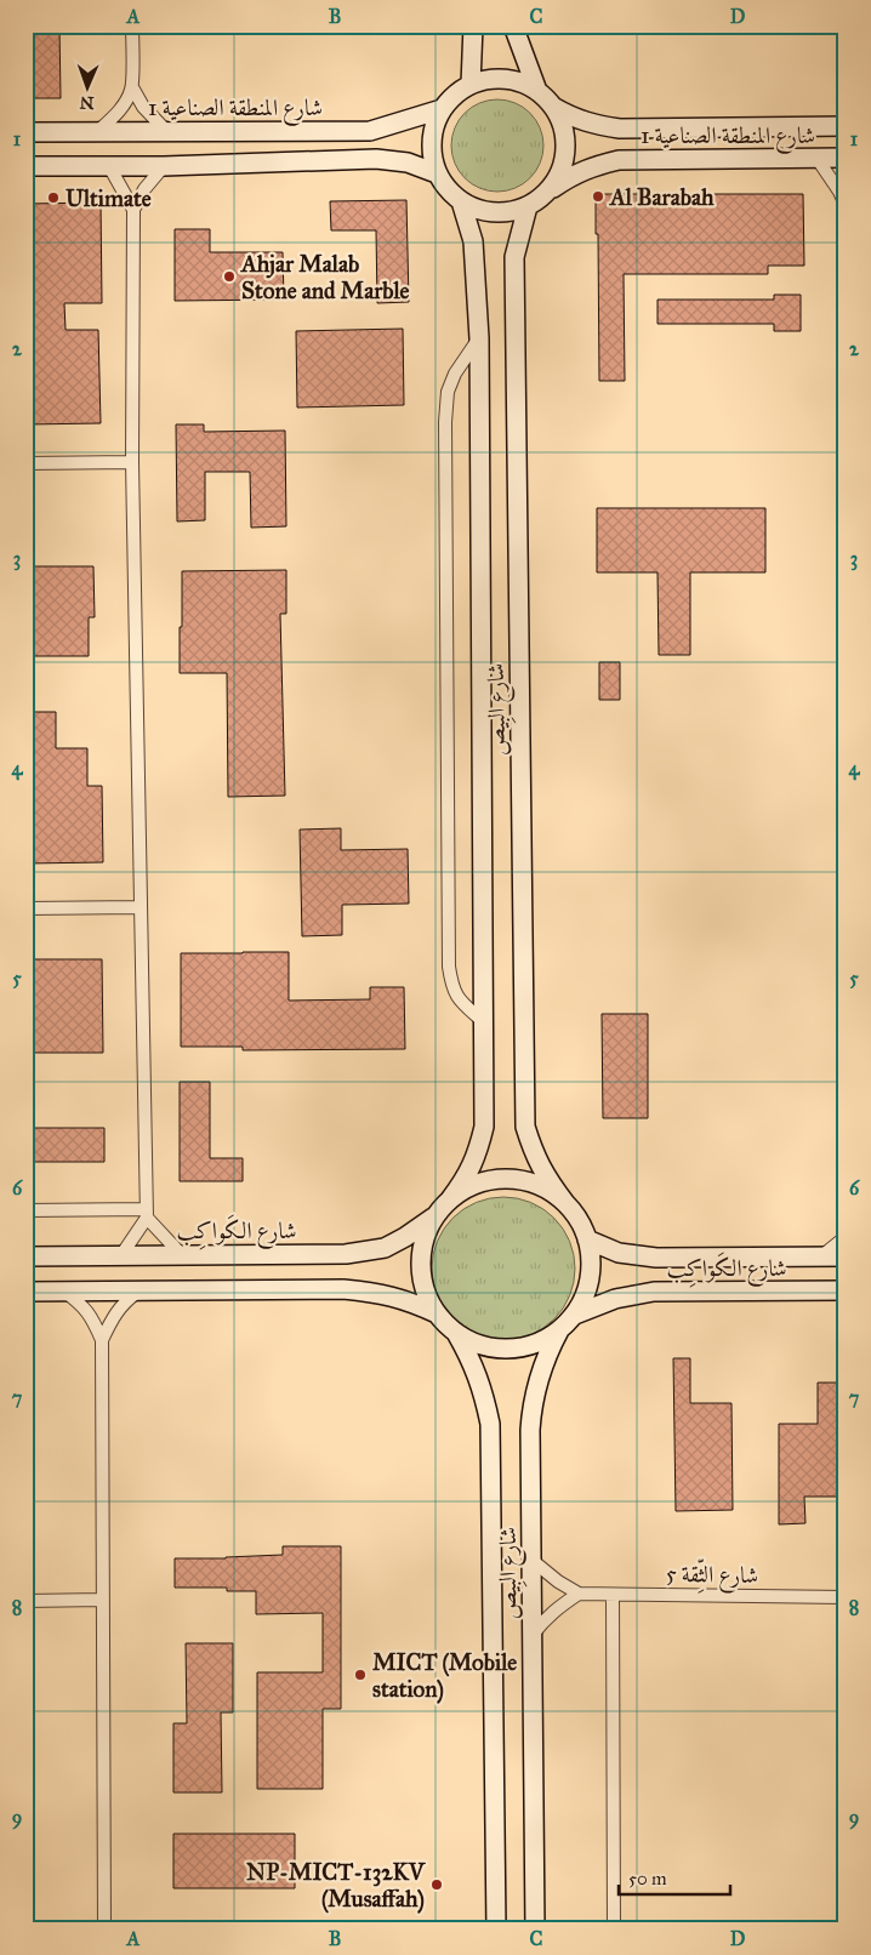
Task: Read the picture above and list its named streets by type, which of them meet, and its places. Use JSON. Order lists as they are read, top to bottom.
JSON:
{
  "streets": {
    "street": [
      "شارع المنطقة الصناعية 1",
      "شارع البِيص",
      "شارع الكَواكِب",
      "شارع الثِّقة 5"
    ]
  },
  "crossings": [
    ["شارع المنطقة الصناعية 1", "شارع البِيص"],
    ["شارع البِيص", "شارع الكَواكِب"]
  ],
  "places": [
    "Al Barabah",
    "Ultimate",
    "Ahjar Malab Stone and Marble",
    "MICT (Mobile station)",
    "NP-MICT-132KV (Musaffah)"
  ],
  "scale_bar": "50 m",
  "north": "bottom",
  "grid": {
    "columns": [
      "A",
      "B",
      "C",
      "D"
    ],
    "rows": [
      "1",
      "2",
      "3",
      "4",
      "5",
      "6",
      "7",
      "8",
      "9"
    ]
  }
}
